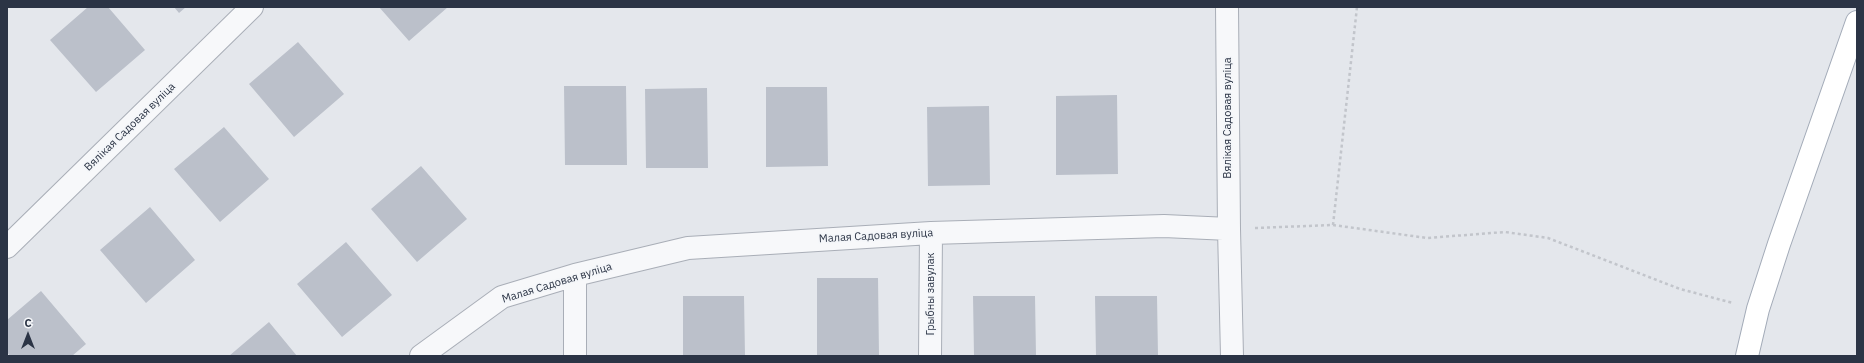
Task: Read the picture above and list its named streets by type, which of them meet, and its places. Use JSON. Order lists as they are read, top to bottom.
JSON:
{
  "streets": {
    "street": ["Вялікая Садовая вуліца", "Малая Садовая вуліца", "Грыбны завулак"]
  },
  "crossings": [
    ["Вялікая Садовая вуліца", "Малая Садовая вуліца"],
    ["Малая Садовая вуліца", "Грыбны завулак"]
  ],
  "north": "top"
}
